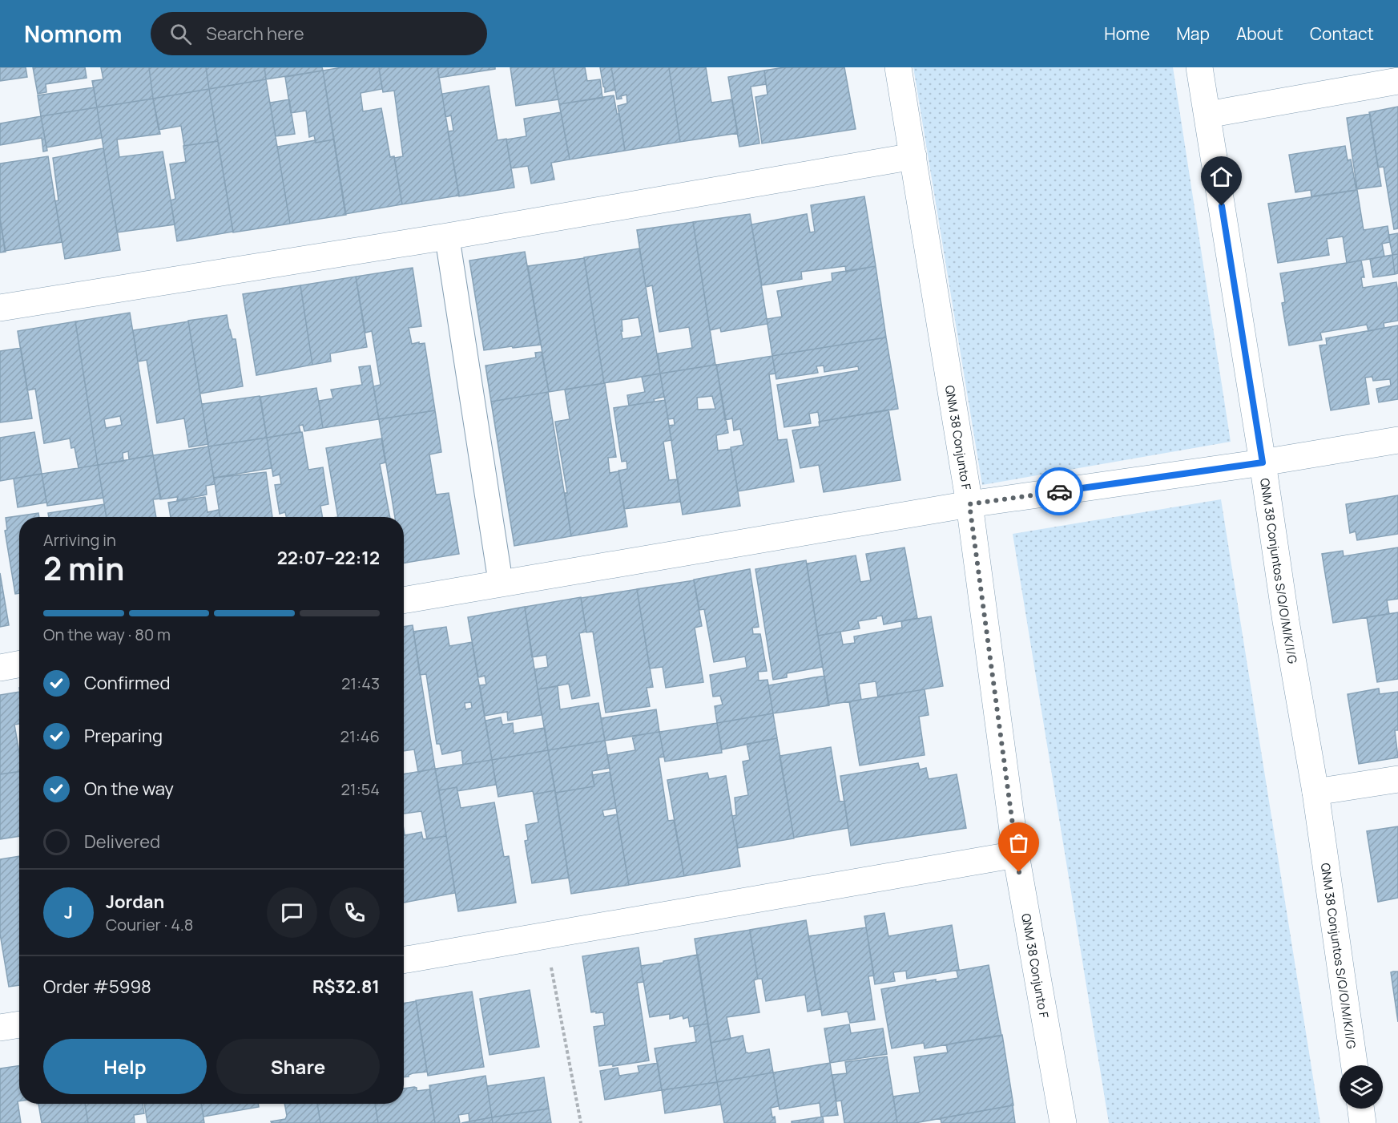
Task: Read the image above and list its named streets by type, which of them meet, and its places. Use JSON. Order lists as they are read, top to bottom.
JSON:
{
  "streets": {
    "street": ["QNM 38 Conjunto F", "QNM 38 Conjuntos S/Q/O/M/K/I/G"]
  },
  "page": {
    "header": "Nomnom",
    "search": "Search here",
    "nav": [
      "Home",
      "Map",
      "About",
      "Contact"
    ],
    "heading": ["2 min", "Arriving in", "22:07–22:12"],
    "panel": [
      "Jordan",
      "Courier · 4.8",
      "Order #5998",
      "R$32.81"
    ],
    "bar": "On the way · 80 m",
    "list": [
      ["Confirmed", "21:43"],
      ["Preparing", "21:46"],
      ["On the way", "21:54"],
      "Delivered"
    ],
    "round": "J",
    "buttons": ["Help", "Share"]
  }
}
